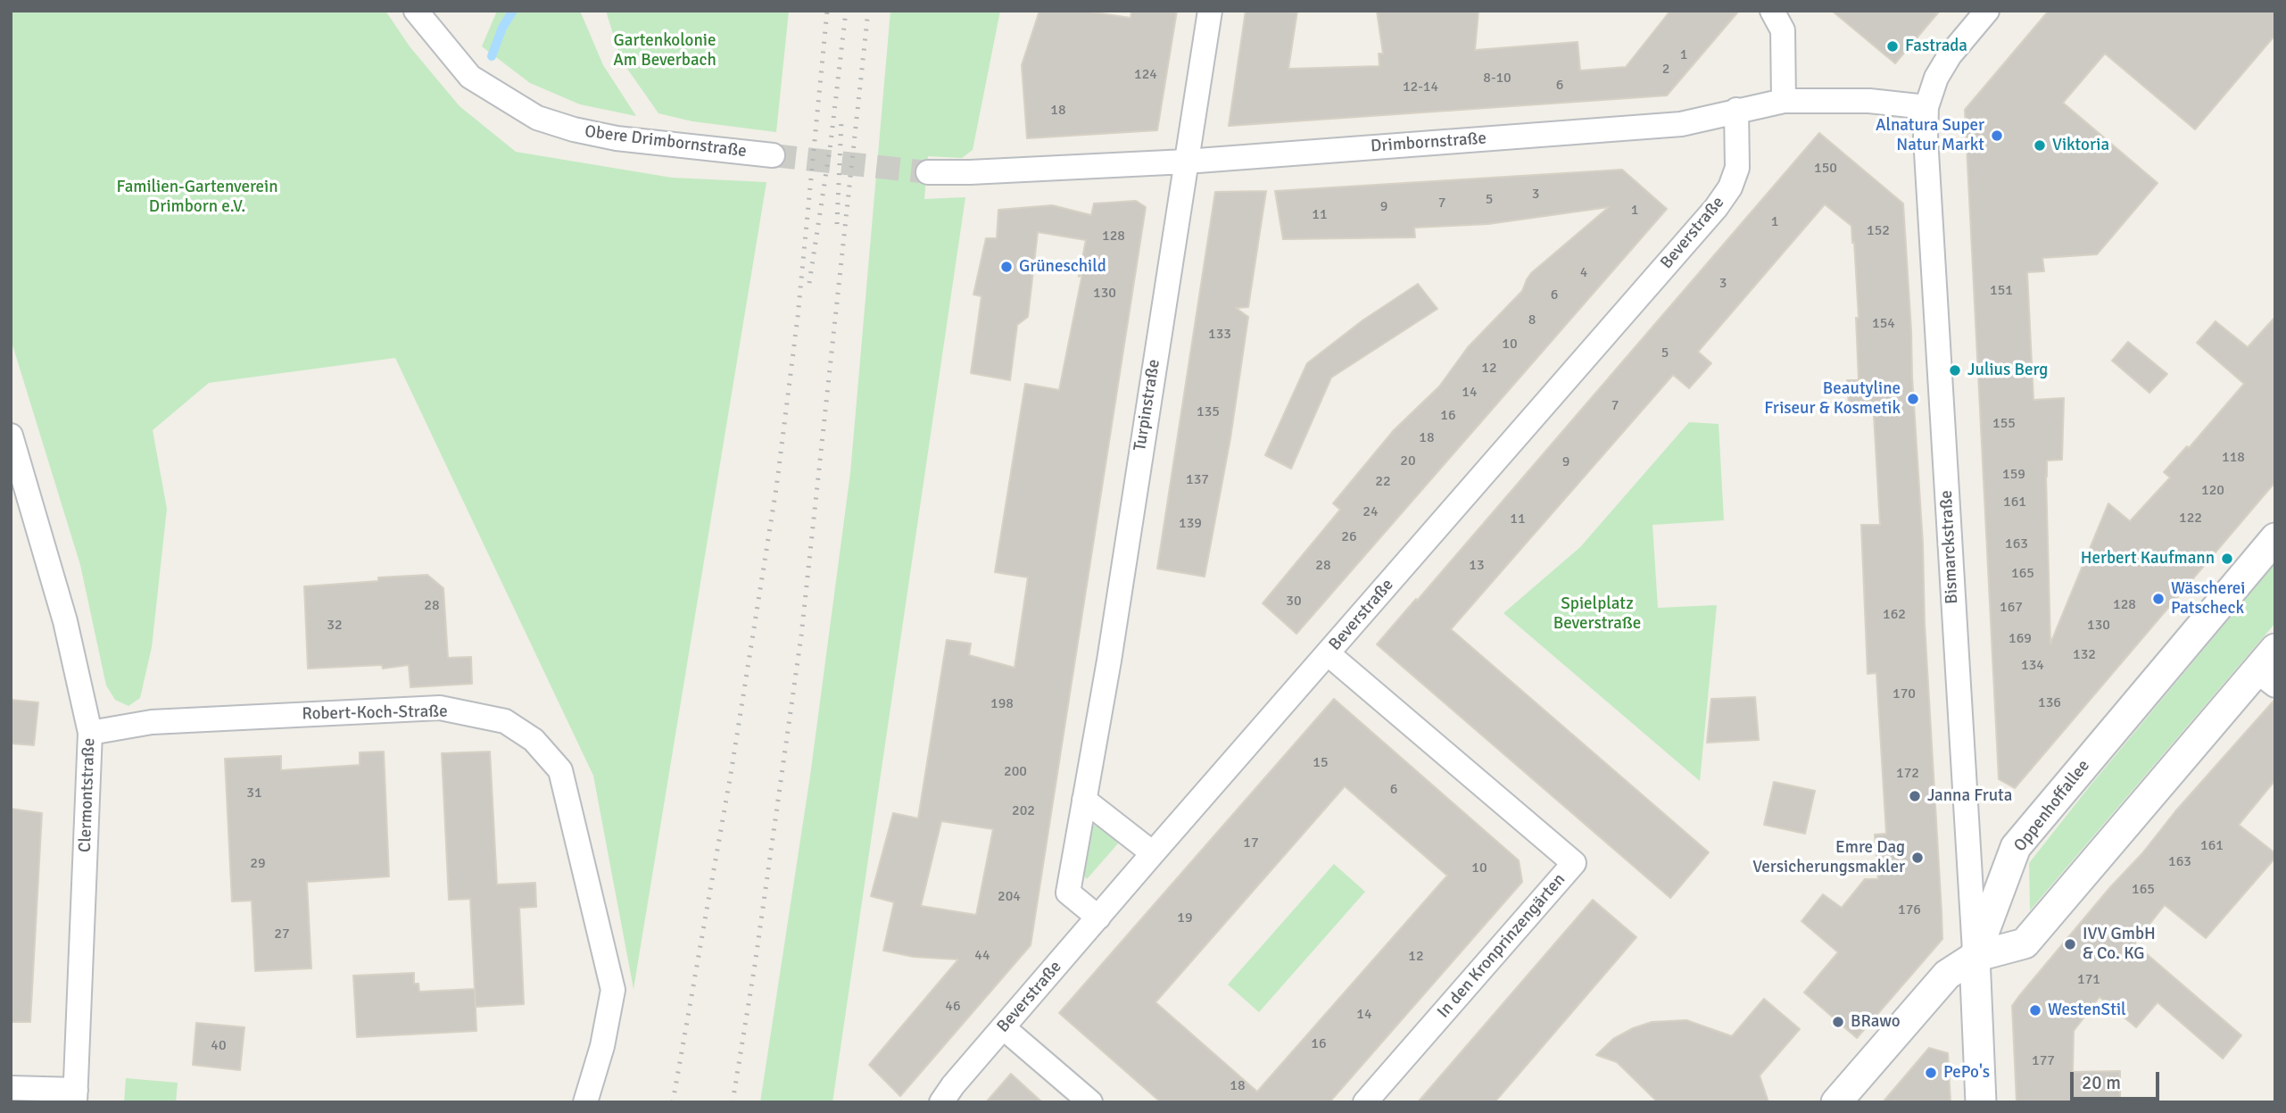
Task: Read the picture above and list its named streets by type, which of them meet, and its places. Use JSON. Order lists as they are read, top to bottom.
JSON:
{
  "streets": {
    "street": [
      "Obere Drimbornstraße",
      "Drimbornstraße",
      "Beverstraße",
      "Turpinstraße",
      "Bismarckstraße",
      "Robert-Koch-Straße",
      "Clermontstraße",
      "Oppenhoffallee",
      "In den Kronprinzengärten"
    ]
  },
  "crossings": [
    ["Drimbornstraße", "Beverstraße"],
    ["Drimbornstraße", "Turpinstraße"],
    ["Drimbornstraße", "Bismarckstraße"],
    ["Beverstraße", "Turpinstraße"],
    ["Beverstraße", "In den Kronprinzengärten"],
    ["Bismarckstraße", "Oppenhoffallee"],
    ["Robert-Koch-Straße", "Clermontstraße"]
  ],
  "parks": ["Gartenkolonie Am Beverbach", "Familien-Gartenverein Drimborn e.V.", "Spielplatz Beverstraße"],
  "places": [
    "Fastrada",
    "Alnatura Super Natur Markt",
    "Viktoria",
    "Grüneschild",
    "Julius Berg",
    "Beautyline Friseur & Kosmetik",
    "Herbert Kaufmann",
    "Wäscherei Patscheck",
    "Janna Fruta",
    "Emre Dag Versicherungsmakler",
    "IVV GmbH & Co. KG",
    "WestenStil",
    "BRawo",
    "PePo's"
  ],
  "house_numbers": [
    "1",
    "2",
    "124",
    "8-10",
    "6",
    "12-14",
    "18",
    "150",
    "3",
    "5",
    "7",
    "9",
    "1",
    "11",
    "1",
    "152",
    "128",
    "4",
    "3",
    "151",
    "130",
    "6",
    "8",
    "154",
    "133",
    "10",
    "5",
    "12",
    "14",
    "7",
    "135",
    "16",
    "155",
    "18",
    "118",
    "20",
    "9",
    "159",
    "137",
    "22",
    "120",
    "161",
    "24",
    "122",
    "11",
    "139",
    "26",
    "163",
    "28",
    "13",
    "165",
    "30",
    "128",
    "28",
    "167",
    "162",
    "32",
    "130",
    "169",
    "132",
    "134",
    "170",
    "136",
    "198",
    "15",
    "200",
    "172",
    "6",
    "31",
    "202",
    "17",
    "161",
    "163",
    "29",
    "10",
    "165",
    "204",
    "176",
    "19",
    "27",
    "44",
    "12",
    "171",
    "46",
    "14",
    "16",
    "40",
    "177",
    "18"
  ],
  "scale_bar": "20 m"
}
